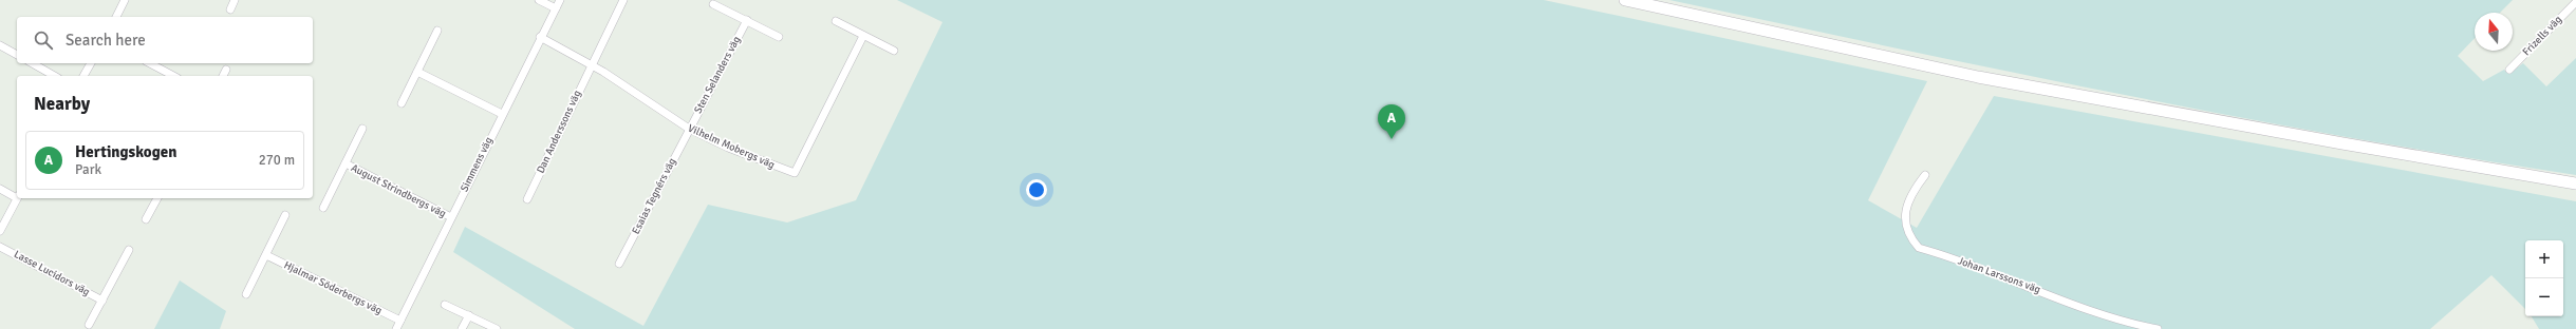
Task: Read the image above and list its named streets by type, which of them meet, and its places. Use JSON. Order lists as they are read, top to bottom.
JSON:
{
  "streets": {
    "street": [
      "Frizells väg",
      "Sten Selanders väg",
      "Dan Anderssons väg",
      "Vilhelm Mobergs väg",
      "Simmens väg",
      "August Strindbergs väg",
      "Esaias Tegnérs väg",
      "Lasse Lucidors väg",
      "Johan Larssons väg",
      "Hjalmar Söderbergs väg"
    ]
  },
  "crossings": [
    ["Sten Selanders väg", "Vilhelm Mobergs väg"],
    ["Sten Selanders väg", "Esaias Tegnérs väg"],
    ["Dan Anderssons väg", "Vilhelm Mobergs väg"],
    ["Vilhelm Mobergs väg", "Simmens väg"],
    ["Vilhelm Mobergs väg", "Esaias Tegnérs väg"],
    ["Simmens väg", "August Strindbergs väg"],
    ["Simmens väg", "Hjalmar Söderbergs väg"]
  ],
  "north": "top",
  "page": {
    "search": "Search here",
    "heading": "Nearby",
    "pins": "A",
    "list": [
      {
        "mark": "A",
        "name": "Hertingskogen",
        "note": "Park",
        "value": "270 m"
      }
    ],
    "map_buttons": ["+", "−"]
  }
}
